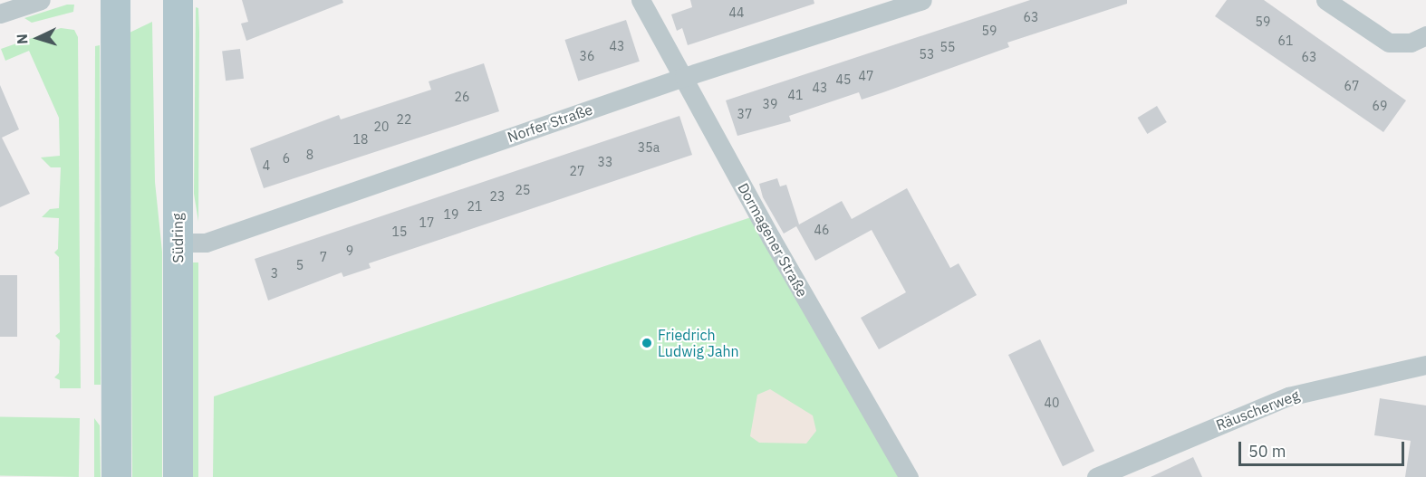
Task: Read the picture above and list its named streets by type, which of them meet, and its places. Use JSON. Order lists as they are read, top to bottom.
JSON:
{
  "streets": {
    "main road": ["Südring"],
    "street": ["Norfer Straße", "Dormagener Straße", "Räuscherweg"]
  },
  "crossings": [
    ["Norfer Straße", "Südring"],
    ["Norfer Straße", "Dormagener Straße"]
  ],
  "places": ["Friedrich Ludwig Jahn"],
  "house_numbers": [
    "44",
    "63",
    "59",
    "59",
    "61",
    "43",
    "55",
    "53",
    "36",
    "63",
    "47",
    "45",
    "67",
    "43",
    "41",
    "26",
    "39",
    "69",
    "37",
    "22",
    "20",
    "18",
    "35a",
    "8",
    "6",
    "33",
    "4",
    "27",
    "25",
    "23",
    "21",
    "19",
    "17",
    "46",
    "15",
    "9",
    "7",
    "5",
    "3",
    "40"
  ],
  "scale_bar": "50 m",
  "north": "left"
}
